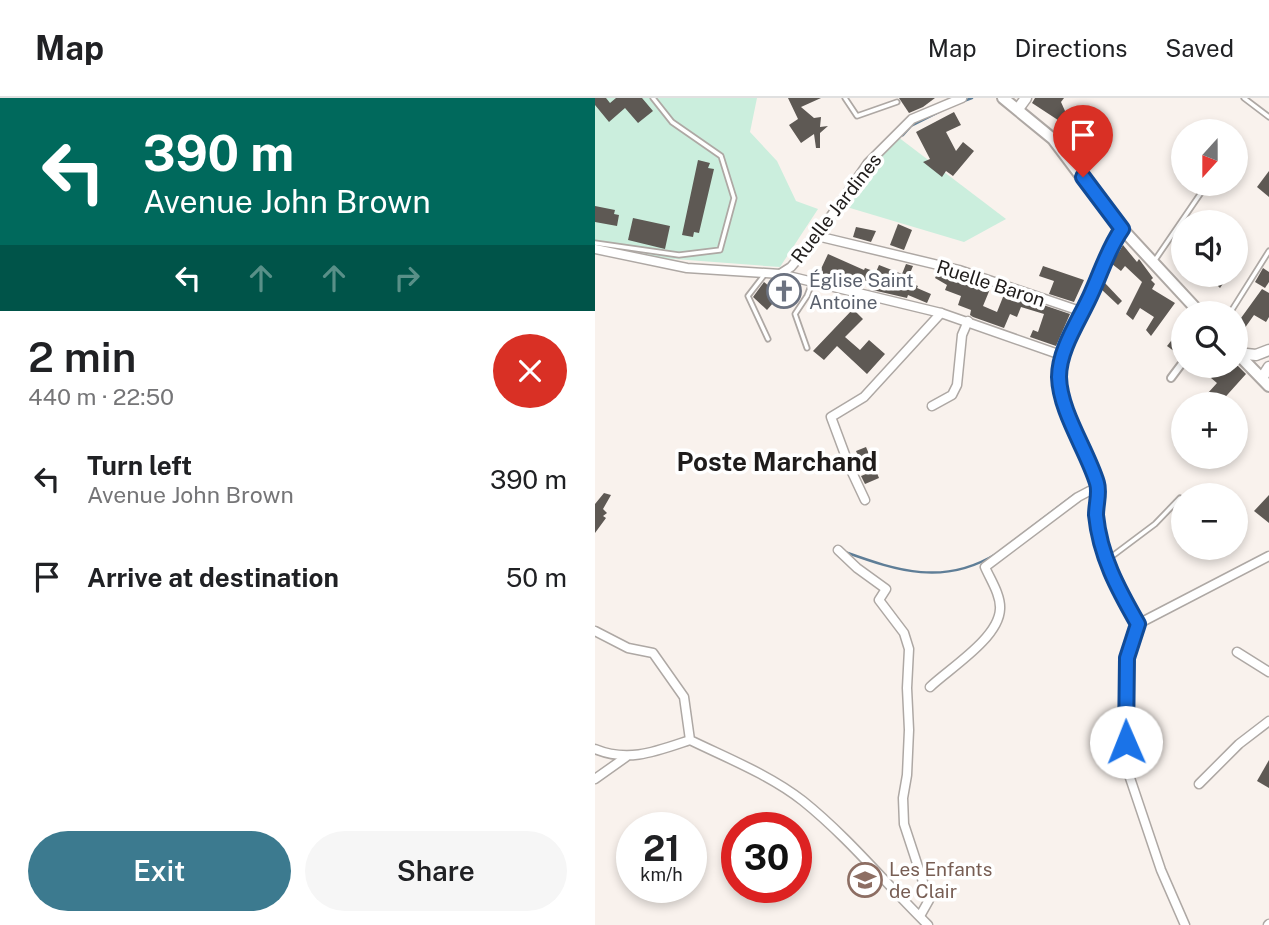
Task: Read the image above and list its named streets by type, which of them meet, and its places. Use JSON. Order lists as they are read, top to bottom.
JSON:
{
  "streets": {
    "street": ["Ruelle Jardines", "Ruelle Baron"]
  },
  "crossings": [
    ["Ruelle Jardines", "Ruelle Baron"]
  ],
  "districts": ["Poste Marchand"],
  "places": {
    "church": ["Église Saint Antoine"],
    "school or university": ["Les Enfants de Clair"]
  },
  "north": "bottom",
  "page": {
    "header": "Map",
    "nav": ["Map", "Directions", "Saved"],
    "turn": ["390 m", "Avenue John Brown"],
    "map_buttons": ["+", "−"],
    "heading": ["2 min", "440 m · 22:50"],
    "list": [
      {
        "name": "Turn left",
        "note": "Avenue John Brown",
        "value": "390 m"
      },
      {
        "name": "Arrive at destination",
        "value": "50 m"
      }
    ],
    "speed": "21 km/h",
    "limit": "30",
    "buttons": ["Exit", "Share"]
  }
}
